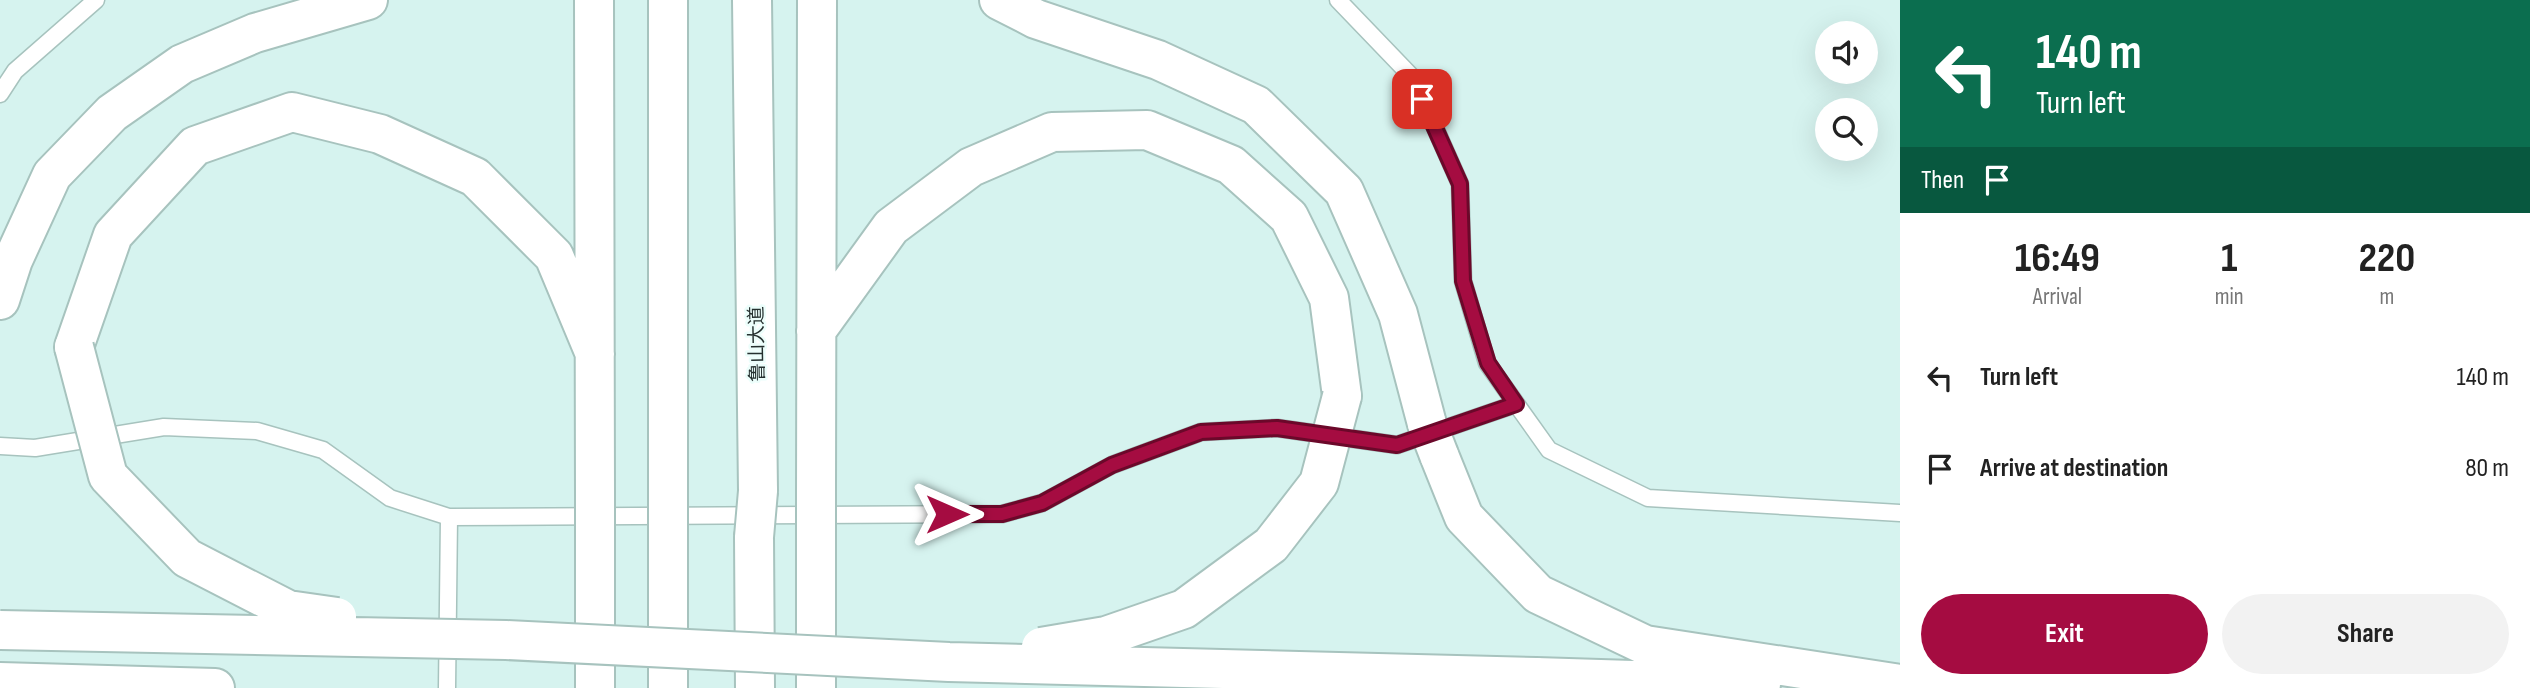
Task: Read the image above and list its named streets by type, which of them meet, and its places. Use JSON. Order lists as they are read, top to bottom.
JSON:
{
  "streets": {
    "main road": ["鲁山大道"]
  },
  "page": {
    "turn": ["140 m", "Turn left"],
    "then": "Then",
    "eta": [
      "16:49",
      "Arrival",
      "1",
      "min",
      "220",
      "m"
    ],
    "list": [
      {
        "name": "Turn left",
        "value": "140 m"
      },
      {
        "name": "Arrive at destination",
        "value": "80 m"
      }
    ],
    "buttons": ["Exit", "Share"]
  }
}
